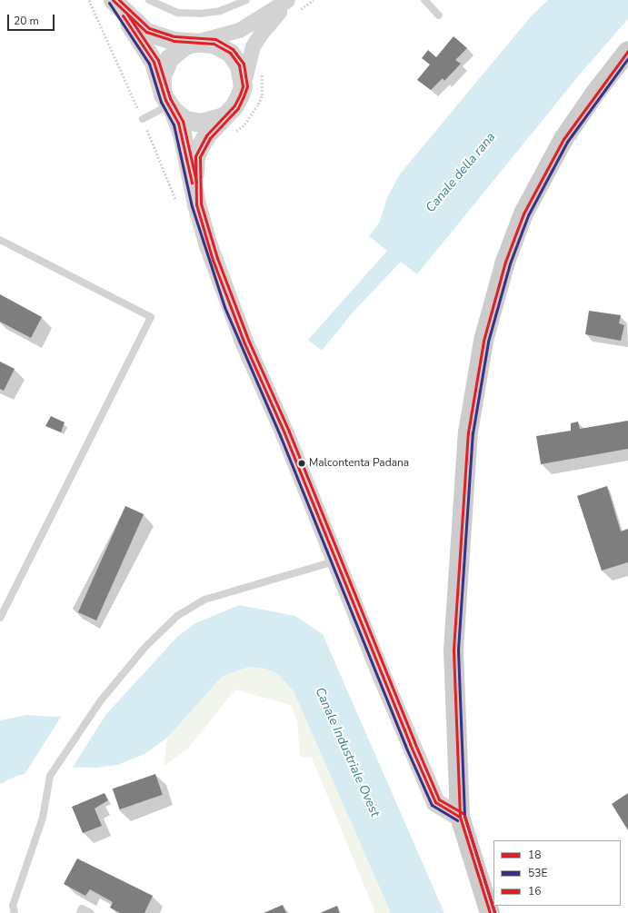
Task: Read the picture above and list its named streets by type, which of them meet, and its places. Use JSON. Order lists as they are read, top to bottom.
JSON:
{
  "water": ["Canale della rana", "Canale Industriale Ovest"],
  "places": ["Malcontenta Padana"],
  "lines": ["transit line 18", "transit line 16", "transit line 53E"],
  "legend": ["18", "53E", "16"],
  "scale_bar": "20 m"
}
